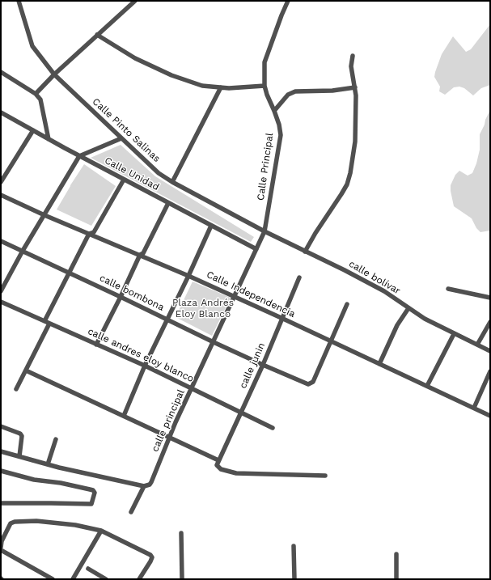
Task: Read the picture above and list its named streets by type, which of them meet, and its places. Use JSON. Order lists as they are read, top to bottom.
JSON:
{
  "streets": {
    "street": [
      "Calle Pinto Salinas",
      "Calle Principal",
      "Calle Unidad",
      "calle bolívar",
      "calle bombona",
      "Calle Independencia",
      "calle andres eloy blanco",
      "calle junin",
      "calle principal"
    ]
  },
  "crossings": [
    ["Calle Pinto Salinas", "Calle Principal"],
    ["Calle Pinto Salinas", "calle bolívar"],
    ["Calle Principal", "Calle Unidad"],
    ["Calle Principal", "calle bolívar"],
    ["Calle Principal", "Calle Independencia"],
    ["Calle Principal", "calle principal"],
    ["calle bombona", "Calle Independencia"],
    ["calle bombona", "calle junin"],
    ["calle bombona", "calle principal"],
    ["Calle Independencia", "calle junin"],
    ["Calle Independencia", "calle principal"],
    ["calle andres eloy blanco", "calle junin"],
    ["calle andres eloy blanco", "calle principal"]
  ],
  "parks": ["Plaza Andrés Eloy Blanco"]
}
